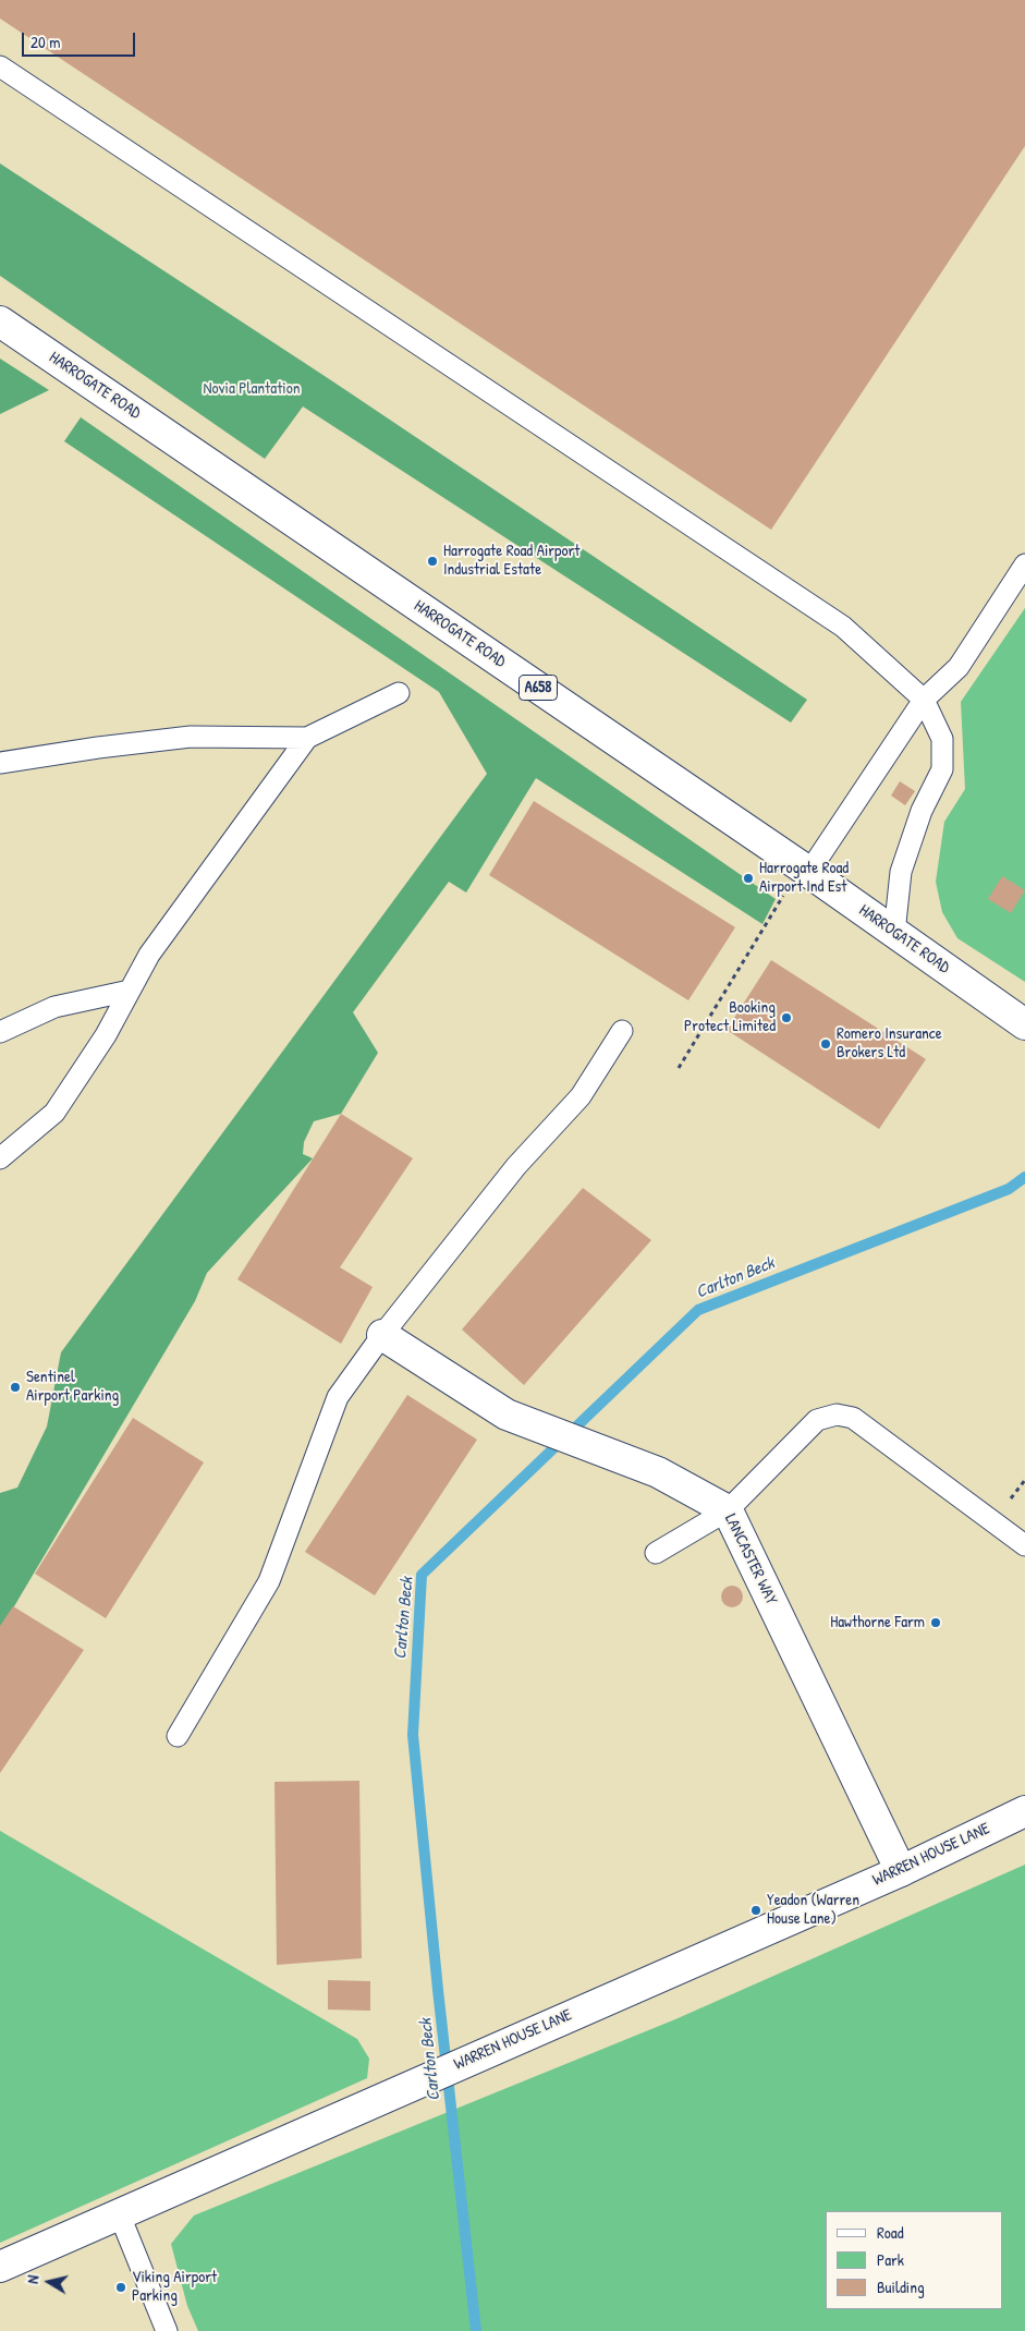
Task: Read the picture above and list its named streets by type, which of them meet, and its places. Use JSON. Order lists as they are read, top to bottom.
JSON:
{
  "streets": {
    "main road": [
      "HARROGATE ROAD",
      "A658",
      "LANCASTER WAY",
      "WARREN HOUSE LANE"
    ]
  },
  "crossings": [
    ["LANCASTER WAY", "WARREN HOUSE LANE"]
  ],
  "water": ["Carlton Beck"],
  "parks": ["Novia Plantation"],
  "places": [
    "Harrogate Road Airport Industrial Estate",
    "Harrogate Road Airport Ind Est",
    "Booking Protect Limited",
    "Romero Insurance Brokers Ltd",
    "Sentinel Airport Parking",
    "Hawthorne Farm",
    "Yeadon (Warren House Lane)",
    "Viking Airport Parking"
  ],
  "legend": ["Road", "Park", "Building"],
  "scale_bar": "20 m",
  "north": "left"
}
